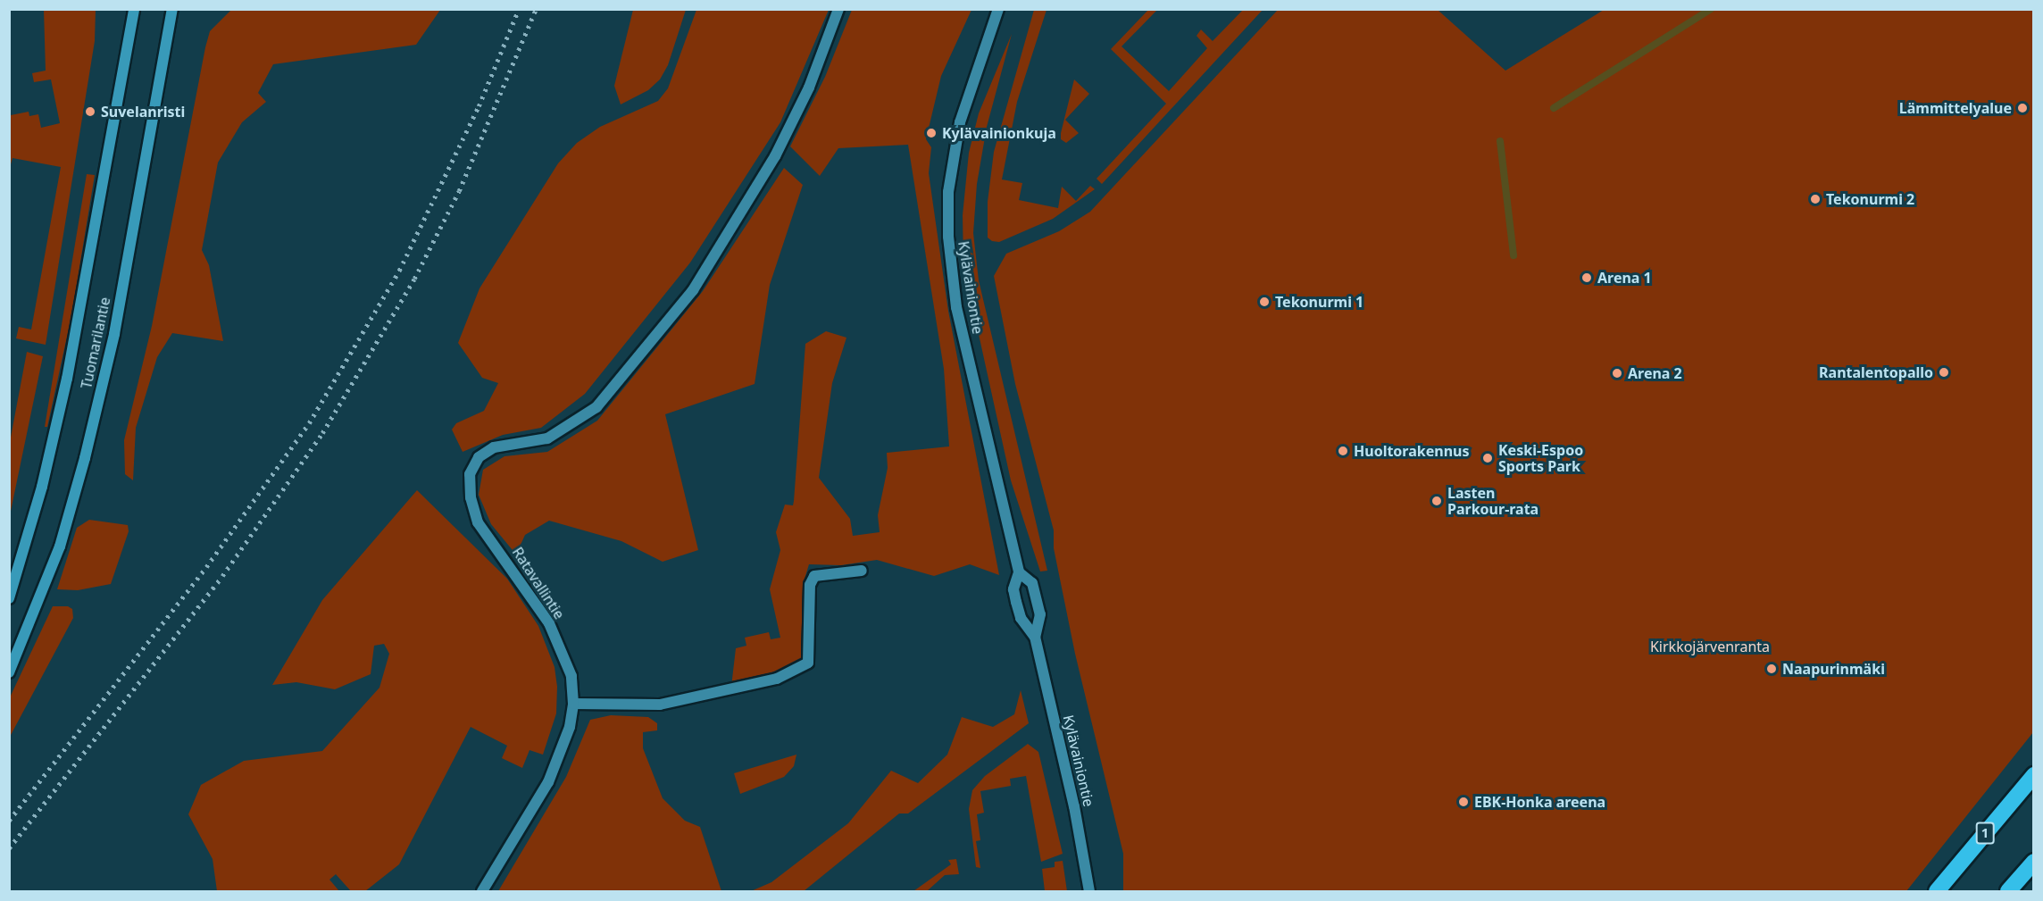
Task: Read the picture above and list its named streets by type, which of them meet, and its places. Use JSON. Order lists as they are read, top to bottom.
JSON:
{
  "streets": {
    "highway": ["1"],
    "main road": ["Tuomarilantie"],
    "street": ["Kylävainiontie", "Ratavallintie"]
  },
  "parks": ["Kirkkojärvenranta"],
  "places": [
    "Lämmittelyalue",
    "Suvelanristi",
    "Kylävainionkuja",
    "Tekonurmi 2",
    "Arena 1",
    "Tekonurmi 1",
    "Rantalentopallo",
    "Arena 2",
    "Huoltorakennus",
    "Keski-Espoo Sports Park",
    "Lasten Parkour-rata",
    "Naapurinmäki",
    "EBK-Honka areena"
  ]
}
